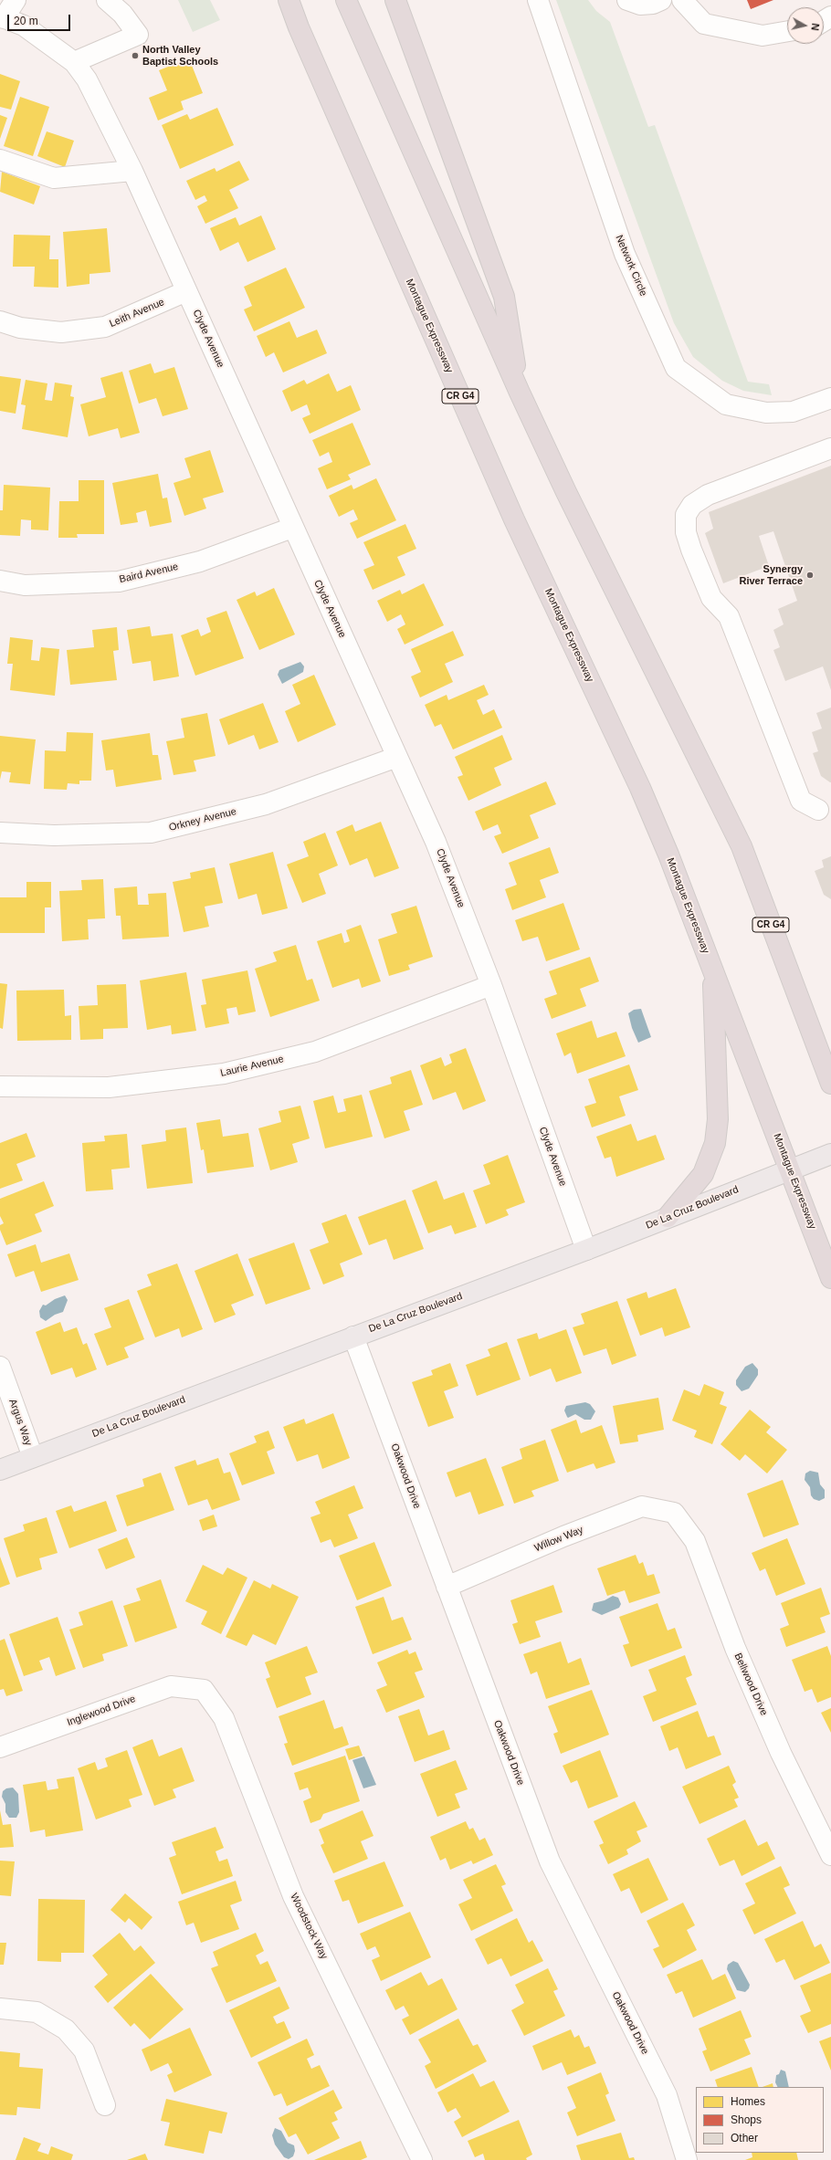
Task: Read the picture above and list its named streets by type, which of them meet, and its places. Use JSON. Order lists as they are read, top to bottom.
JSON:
{
  "streets": {
    "highway": ["Montague Expressway", "CR G4"],
    "main road": ["De La Cruz Boulevard"],
    "street": [
      "Network Circle",
      "Leith Avenue",
      "Clyde Avenue",
      "Baird Avenue",
      "Orkney Avenue",
      "Laurie Avenue",
      "Argus Way",
      "Oakwood Drive",
      "Willow Way",
      "Bellwood Drive",
      "Inglewood Drive",
      "Woodstock Way"
    ]
  },
  "crossings": [
    ["Leith Avenue", "Clyde Avenue"],
    ["Montague Expressway", "De La Cruz Boulevard"],
    ["Clyde Avenue", "Baird Avenue"],
    ["Clyde Avenue", "Orkney Avenue"],
    ["Clyde Avenue", "Laurie Avenue"],
    ["Clyde Avenue", "De La Cruz Boulevard"],
    ["De La Cruz Boulevard", "Argus Way"],
    ["De La Cruz Boulevard", "Oakwood Drive"],
    ["Oakwood Drive", "Willow Way"],
    ["Willow Way", "Bellwood Drive"],
    ["Inglewood Drive", "Woodstock Way"]
  ],
  "places": ["North Valley Baptist Schools", "Synergy River Terrace"],
  "legend": ["Homes", "Shops", "Other"],
  "scale_bar": "20 m",
  "north": "right"
}
